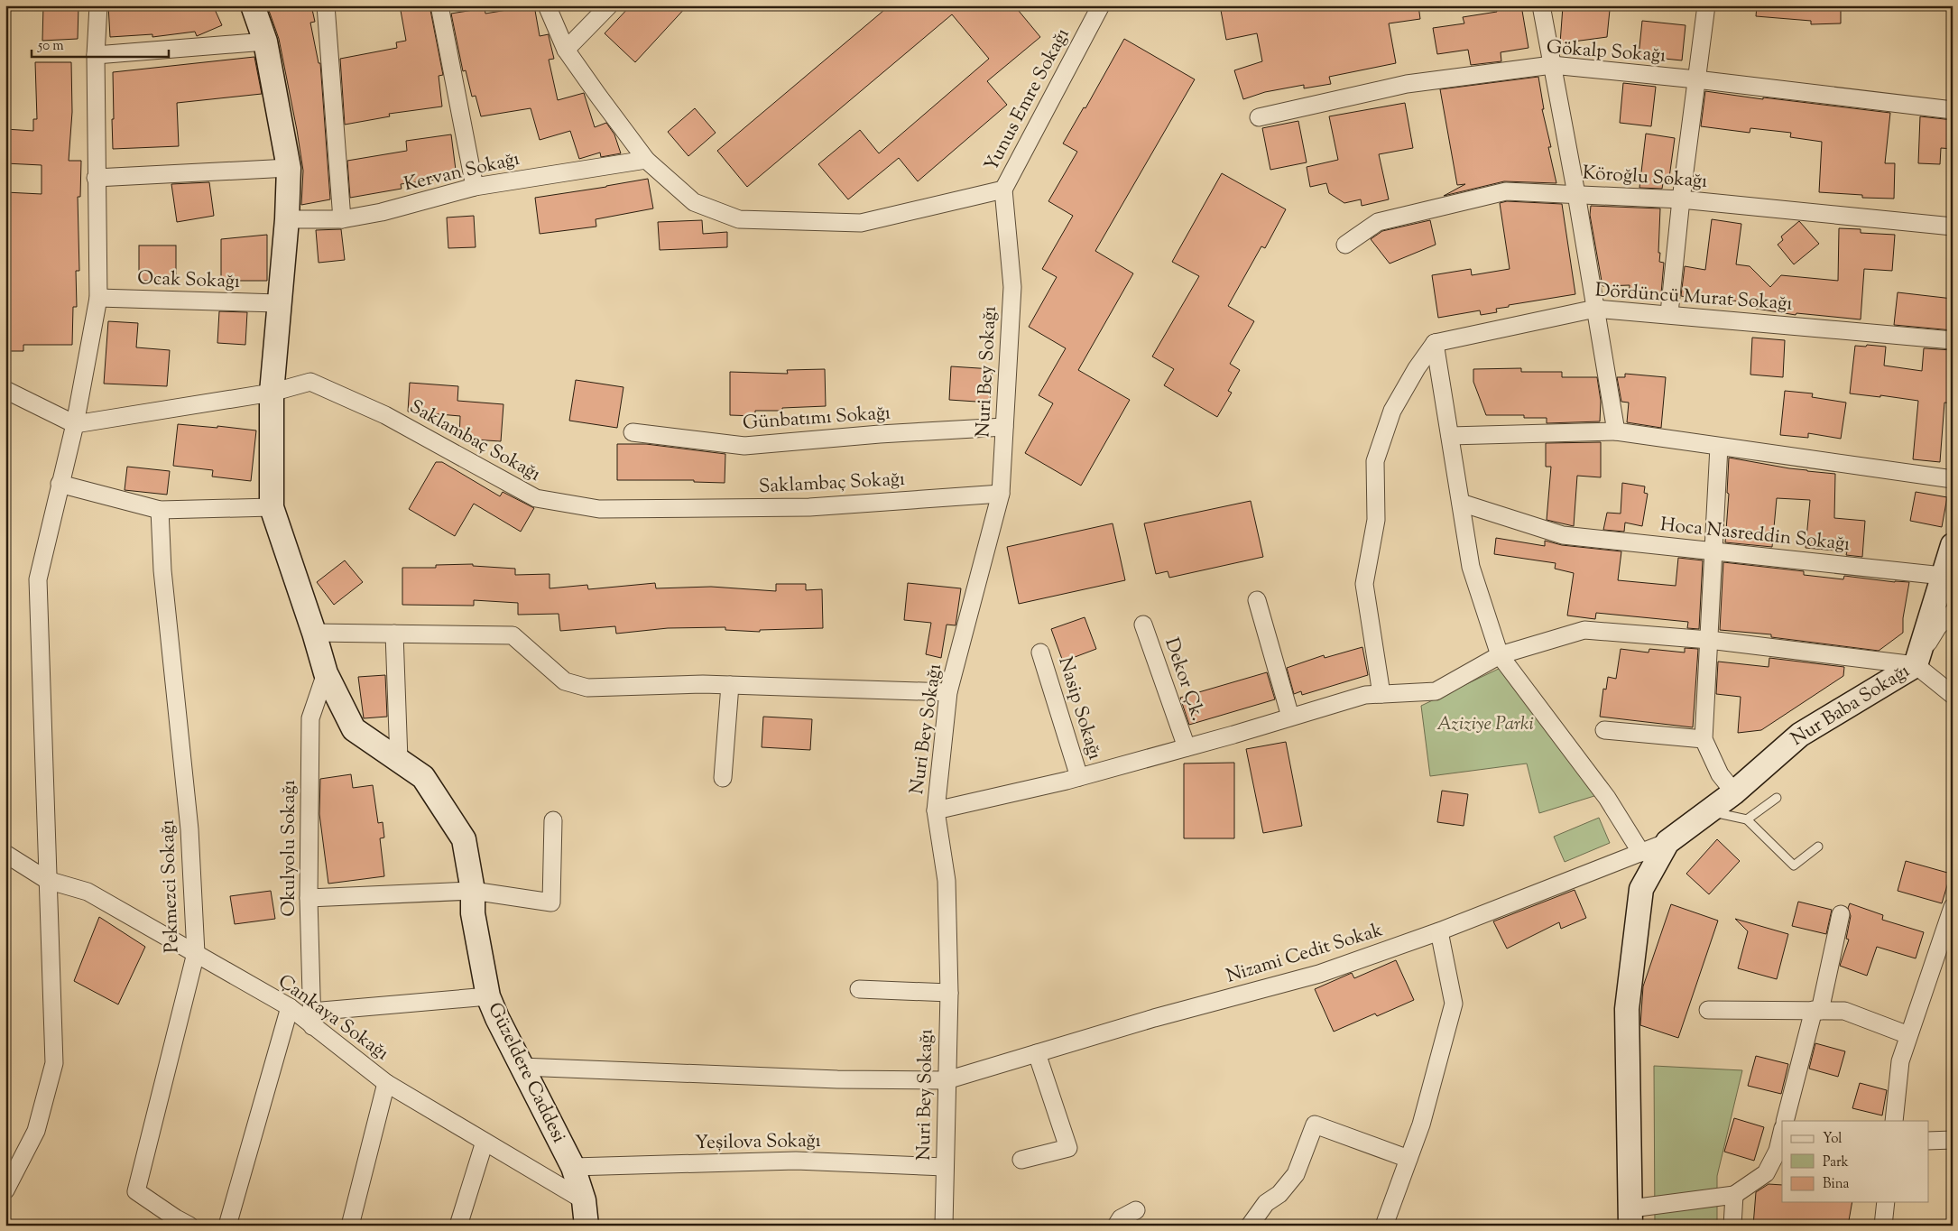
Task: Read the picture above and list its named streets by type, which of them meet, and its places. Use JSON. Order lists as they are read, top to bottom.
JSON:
{
  "streets": {
    "street": [
      "Gökalp Sokağı",
      "Yunus Emre Sokağı",
      "Kervan Sokağı",
      "Köroğlu Sokağı",
      "Ocak Sokağı",
      "Dördüncü Murat Sokağı",
      "Nuri Bey Sokağı",
      "Günbatımı Sokağı",
      "Saklambaç Sokağı",
      "Hoca Nasreddin Sokağı",
      "Dekor Çk.",
      "Nur Baba Sokağı",
      "Nasip Sokağı",
      "Okulyolu Sokağı",
      "Pekmezci Sokağı",
      "Nizami Cedit Sokak",
      "Çankaya Sokağı",
      "Güzeldere Caddesi",
      "Yeşilova Sokağı"
    ]
  },
  "crossings": [
    ["Yunus Emre Sokağı", "Nuri Bey Sokağı"],
    ["Kervan Sokağı", "Güzeldere Caddesi"],
    ["Ocak Sokağı", "Güzeldere Caddesi"],
    ["Nuri Bey Sokağı", "Günbatımı Sokağı"],
    ["Nuri Bey Sokağı", "Saklambaç Sokağı"],
    ["Nuri Bey Sokağı", "Nizami Cedit Sokak"],
    ["Nuri Bey Sokağı", "Yeşilova Sokağı"],
    ["Saklambaç Sokağı", "Güzeldere Caddesi"],
    ["Hoca Nasreddin Sokağı", "Nur Baba Sokağı"],
    ["Nur Baba Sokağı", "Nizami Cedit Sokak"],
    ["Okulyolu Sokağı", "Çankaya Sokağı"],
    ["Okulyolu Sokağı", "Güzeldere Caddesi"],
    ["Pekmezci Sokağı", "Çankaya Sokağı"],
    ["Nizami Cedit Sokak", "Güzeldere Caddesi"],
    ["Çankaya Sokağı", "Güzeldere Caddesi"],
    ["Güzeldere Caddesi", "Yeşilova Sokağı"]
  ],
  "parks": ["Aziziye Parki"],
  "legend": ["Yol", "Park", "Bina"],
  "scale_bar": "50 m"
}
